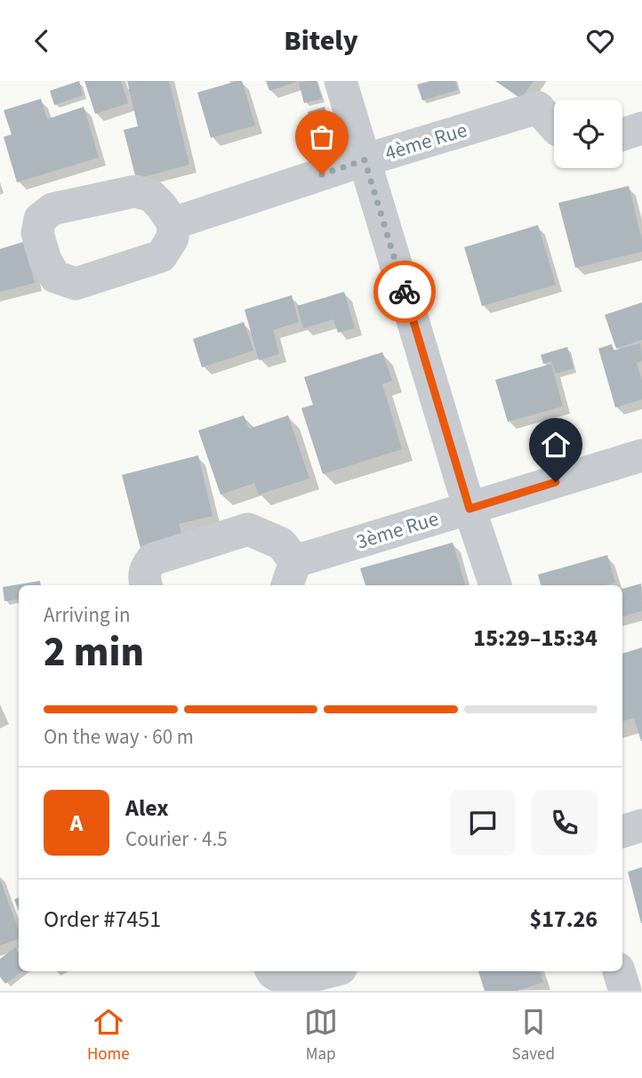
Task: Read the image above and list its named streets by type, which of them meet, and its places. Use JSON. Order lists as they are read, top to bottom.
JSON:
{
  "streets": {
    "street": ["4ème Rue", "3ème Rue"]
  },
  "page": {
    "header": "Bitely",
    "heading": ["2 min", "Arriving in", "15:29–15:34"],
    "panel": [
      "Alex",
      "Courier · 4.5",
      "Order #7451",
      "$17.26"
    ],
    "bar": "On the way · 60 m",
    "round": "A",
    "tabs": ["Home", "Map", "Saved"]
  }
}
